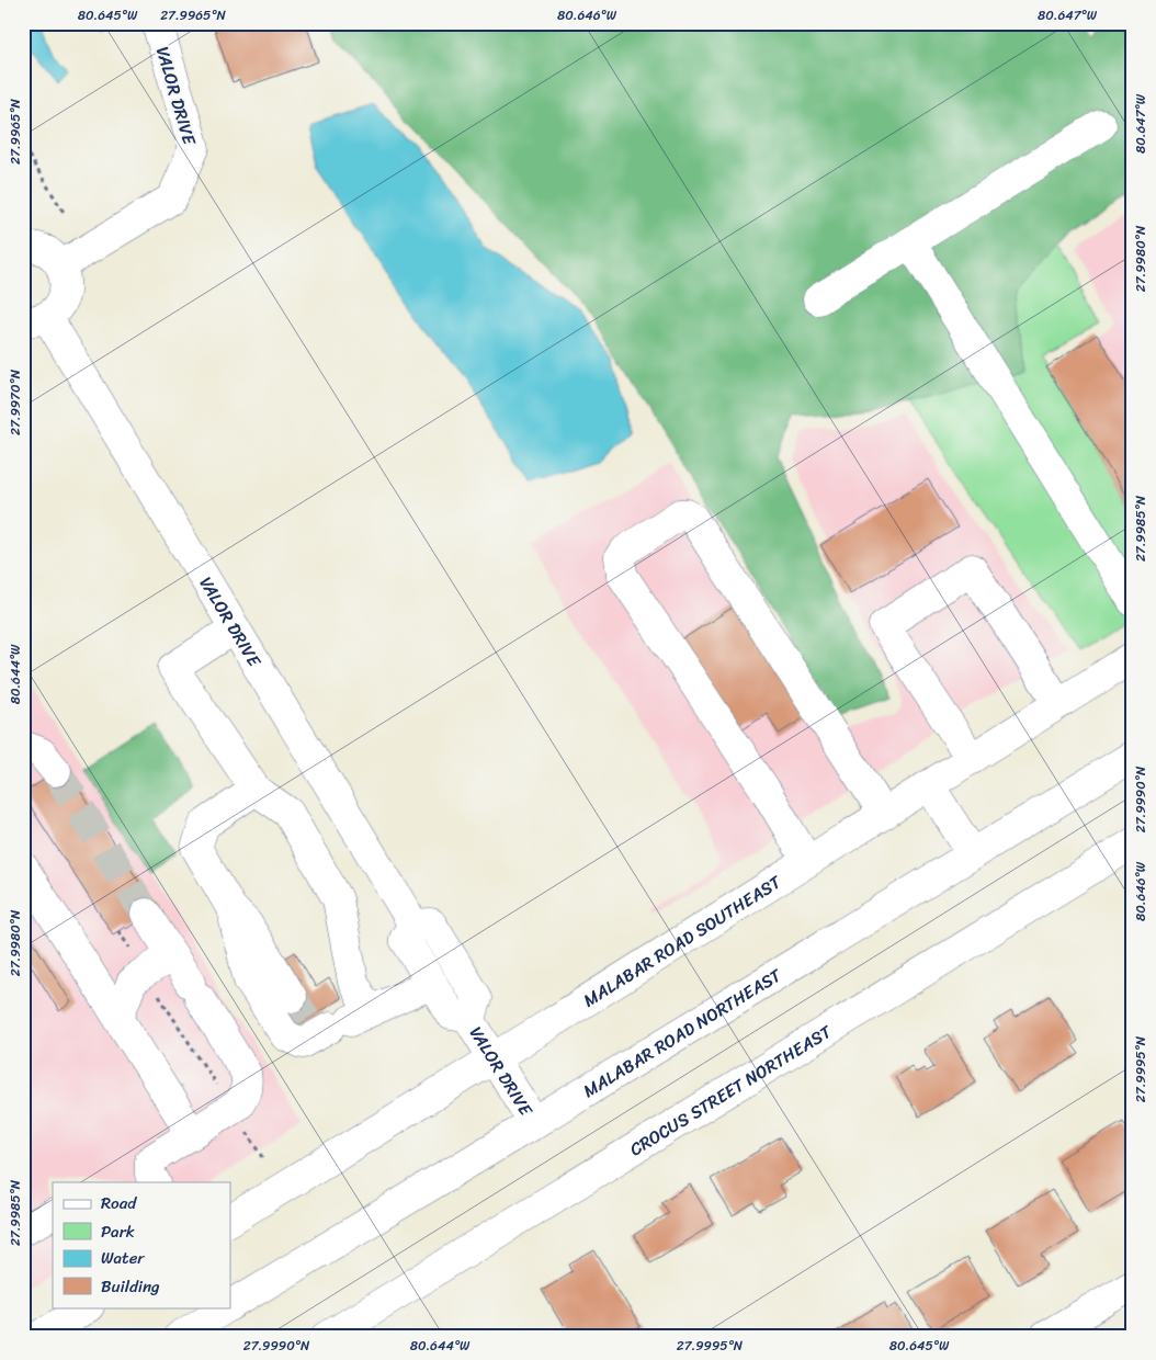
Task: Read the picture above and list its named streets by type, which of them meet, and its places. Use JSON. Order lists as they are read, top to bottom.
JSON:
{
  "streets": {
    "street": [
      "VALOR DRIVE",
      "MALABAR ROAD SOUTHEAST",
      "MALABAR ROAD NORTHEAST",
      "CROCUS STREET NORTHEAST"
    ]
  },
  "crossings": [
    ["VALOR DRIVE", "MALABAR ROAD SOUTHEAST"],
    ["VALOR DRIVE", "MALABAR ROAD NORTHEAST"]
  ],
  "legend": [
    "Road",
    "Park",
    "Water",
    "Building"
  ],
  "coordinates": [
    "80.645°W",
    "27.9965°N",
    "80.646°W",
    "80.647°W",
    "27.9980°N",
    "27.9970°N",
    "27.9985°N",
    "80.644°W",
    "27.9990°N",
    "27.9995°N"
  ]
}
